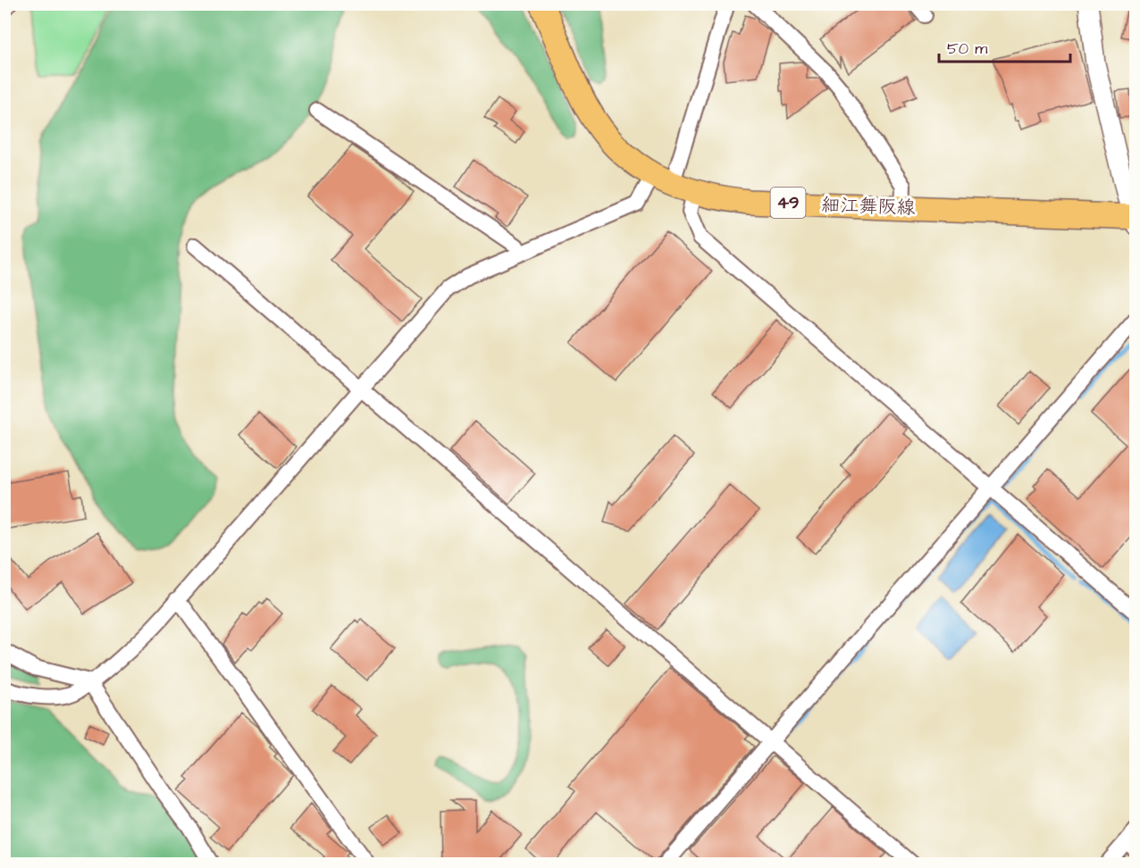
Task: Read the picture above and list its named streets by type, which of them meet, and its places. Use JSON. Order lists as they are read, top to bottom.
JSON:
{
  "streets": {
    "main road": ["49", "細江舞阪線"]
  },
  "scale_bar": "50 m"
}
